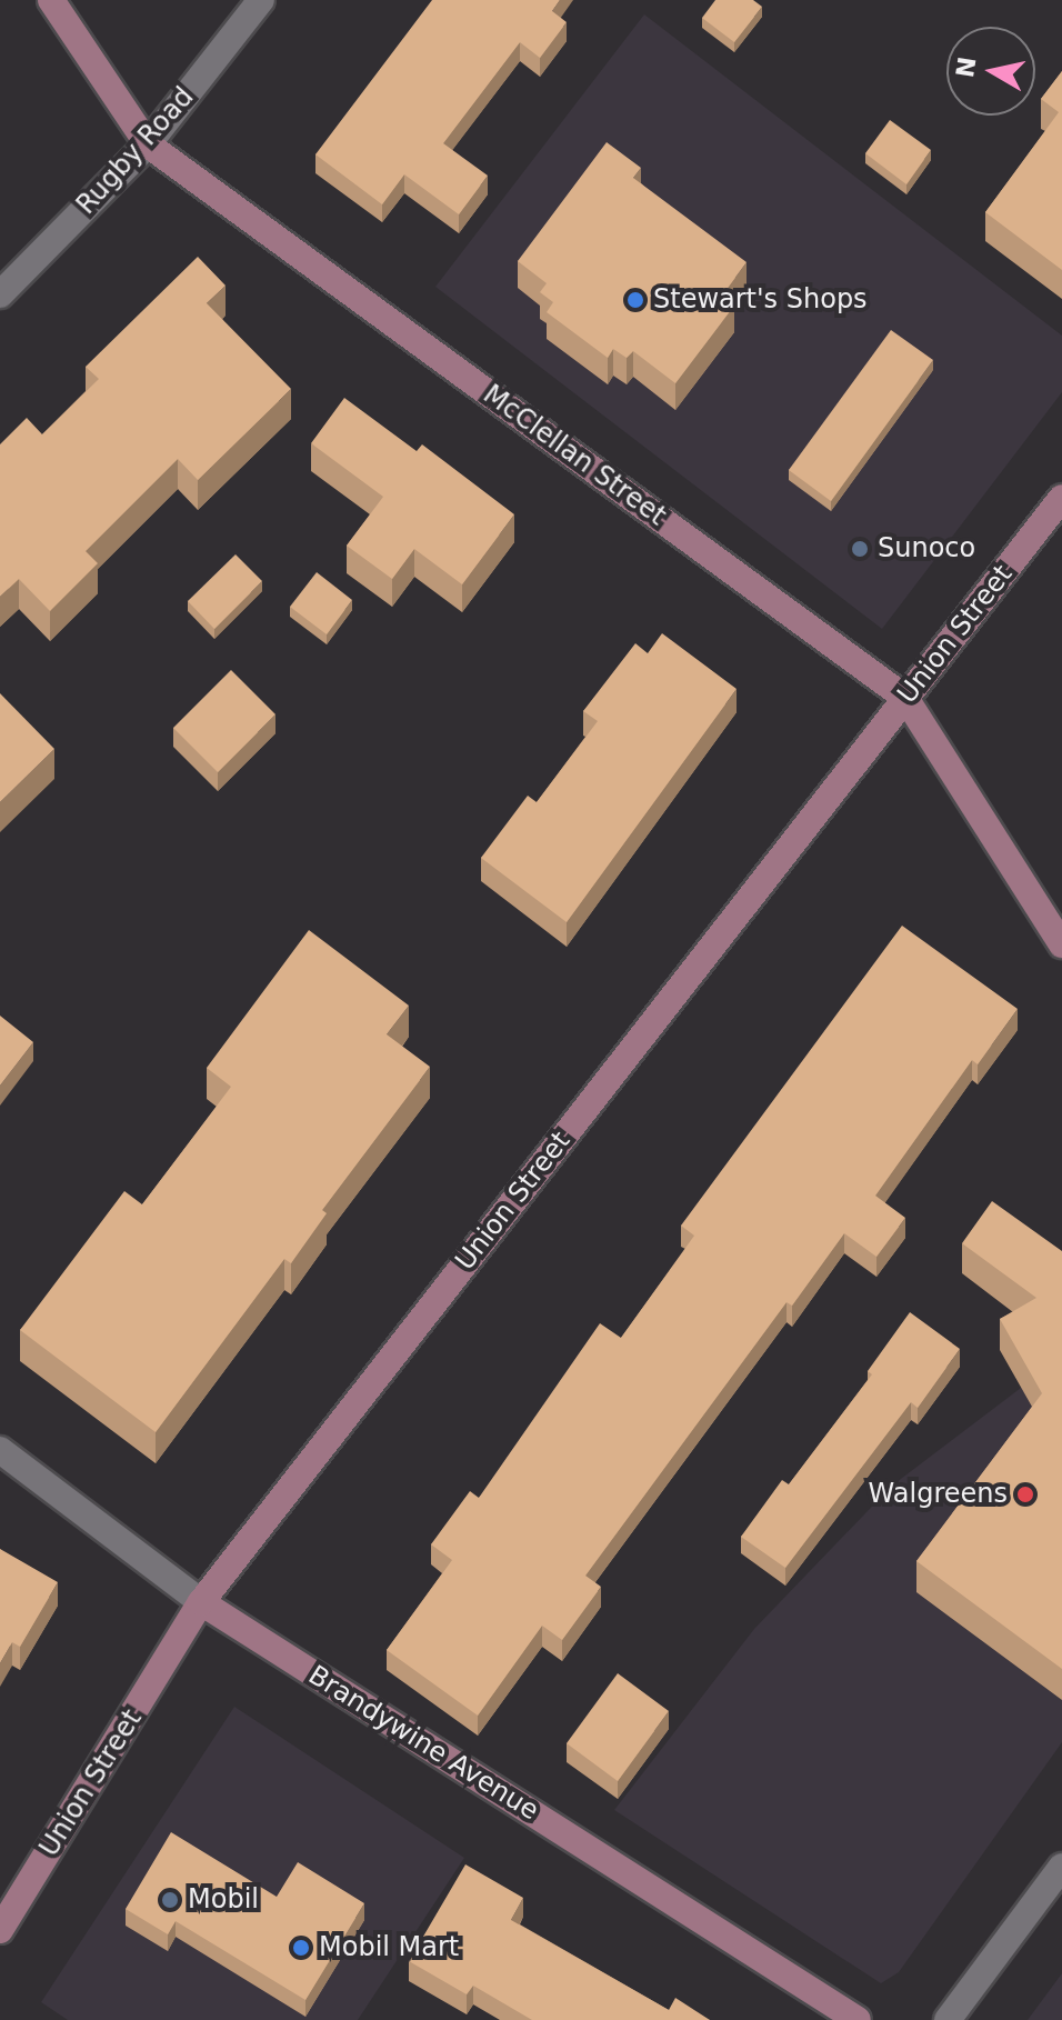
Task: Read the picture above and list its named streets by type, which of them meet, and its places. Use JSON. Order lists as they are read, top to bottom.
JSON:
{
  "streets": {
    "main road": ["McClellan Street", "Union Street", "Brandywine Avenue"],
    "street": ["Rugby Road"]
  },
  "crossings": [
    ["Rugby Road", "McClellan Street"],
    ["McClellan Street", "Union Street"],
    ["Union Street", "Brandywine Avenue"]
  ],
  "places": [
    "Stewart's Shops",
    "Sunoco",
    "Walgreens",
    "Mobil",
    "Mobil Mart"
  ],
  "north": "left"
}
